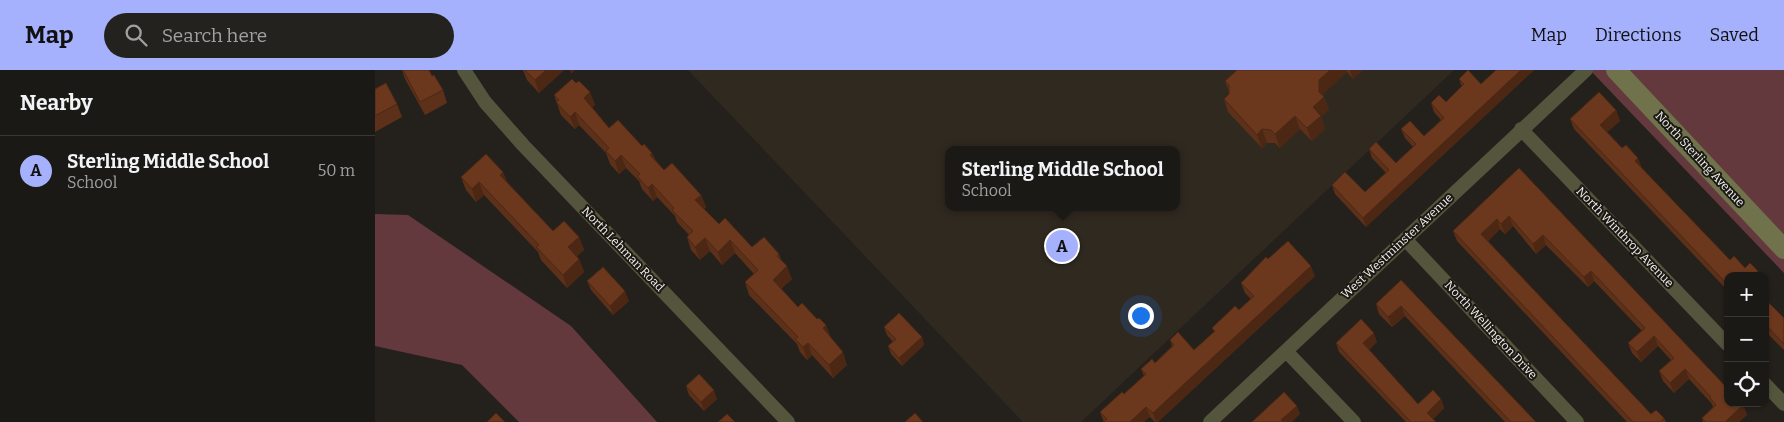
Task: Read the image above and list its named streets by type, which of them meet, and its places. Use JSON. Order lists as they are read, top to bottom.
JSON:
{
  "streets": {
    "main road": ["North Sterling Avenue"],
    "street": [
      "North Winthrop Avenue",
      "West Westminster Avenue",
      "North Lehman Road",
      "North Wellington Drive"
    ]
  },
  "crossings": [
    ["North Winthrop Avenue", "West Westminster Avenue"],
    ["West Westminster Avenue", "North Wellington Drive"]
  ],
  "page": {
    "header": "Map",
    "search": "Search here",
    "nav": ["Map", "Directions", "Saved"],
    "heading": "Nearby",
    "list": [
      {
        "mark": "A",
        "name": "Sterling Middle School",
        "note": "School",
        "value": "50 m"
      }
    ],
    "popup": ["Sterling Middle School", "School"],
    "pins": "A",
    "map_buttons": ["+", "−"]
  }
}
